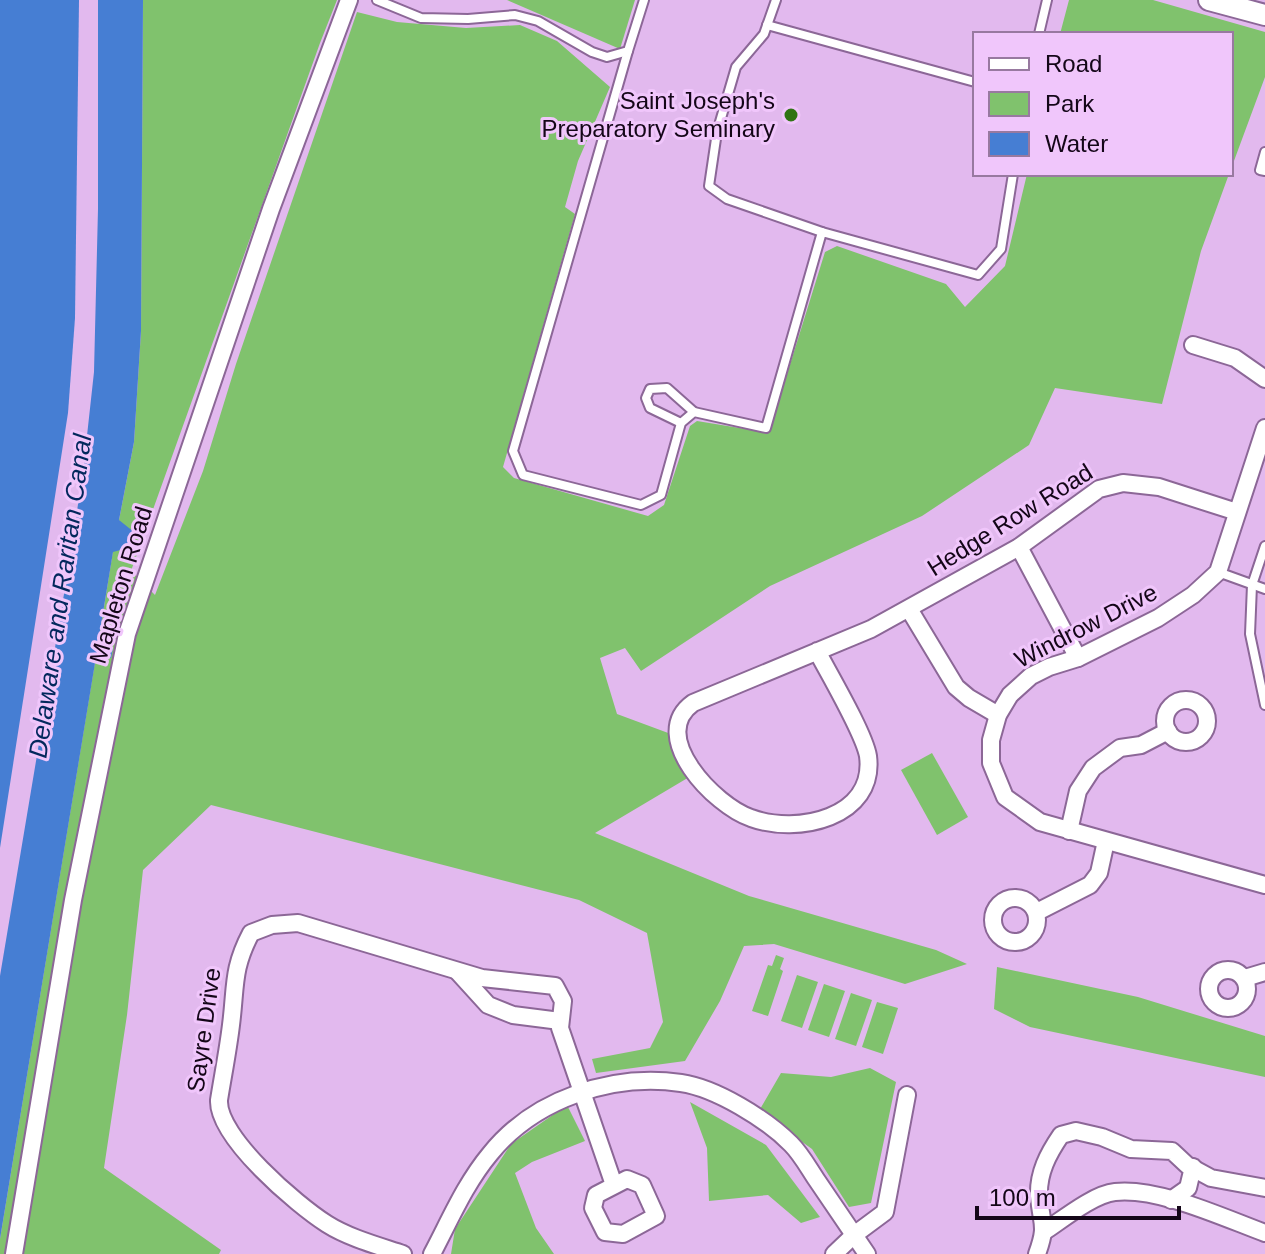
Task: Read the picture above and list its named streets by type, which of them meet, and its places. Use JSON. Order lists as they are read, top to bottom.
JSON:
{
  "streets": {
    "street": [
      "Hedge Row Road",
      "Mapleton Road",
      "Windrow Drive",
      "Sayre Drive"
    ]
  },
  "water": ["Delaware and Raritan Canal"],
  "places": ["Saint Joseph's Preparatory Seminary"],
  "legend": ["Road", "Park", "Water"],
  "scale_bar": "100 m"
}
